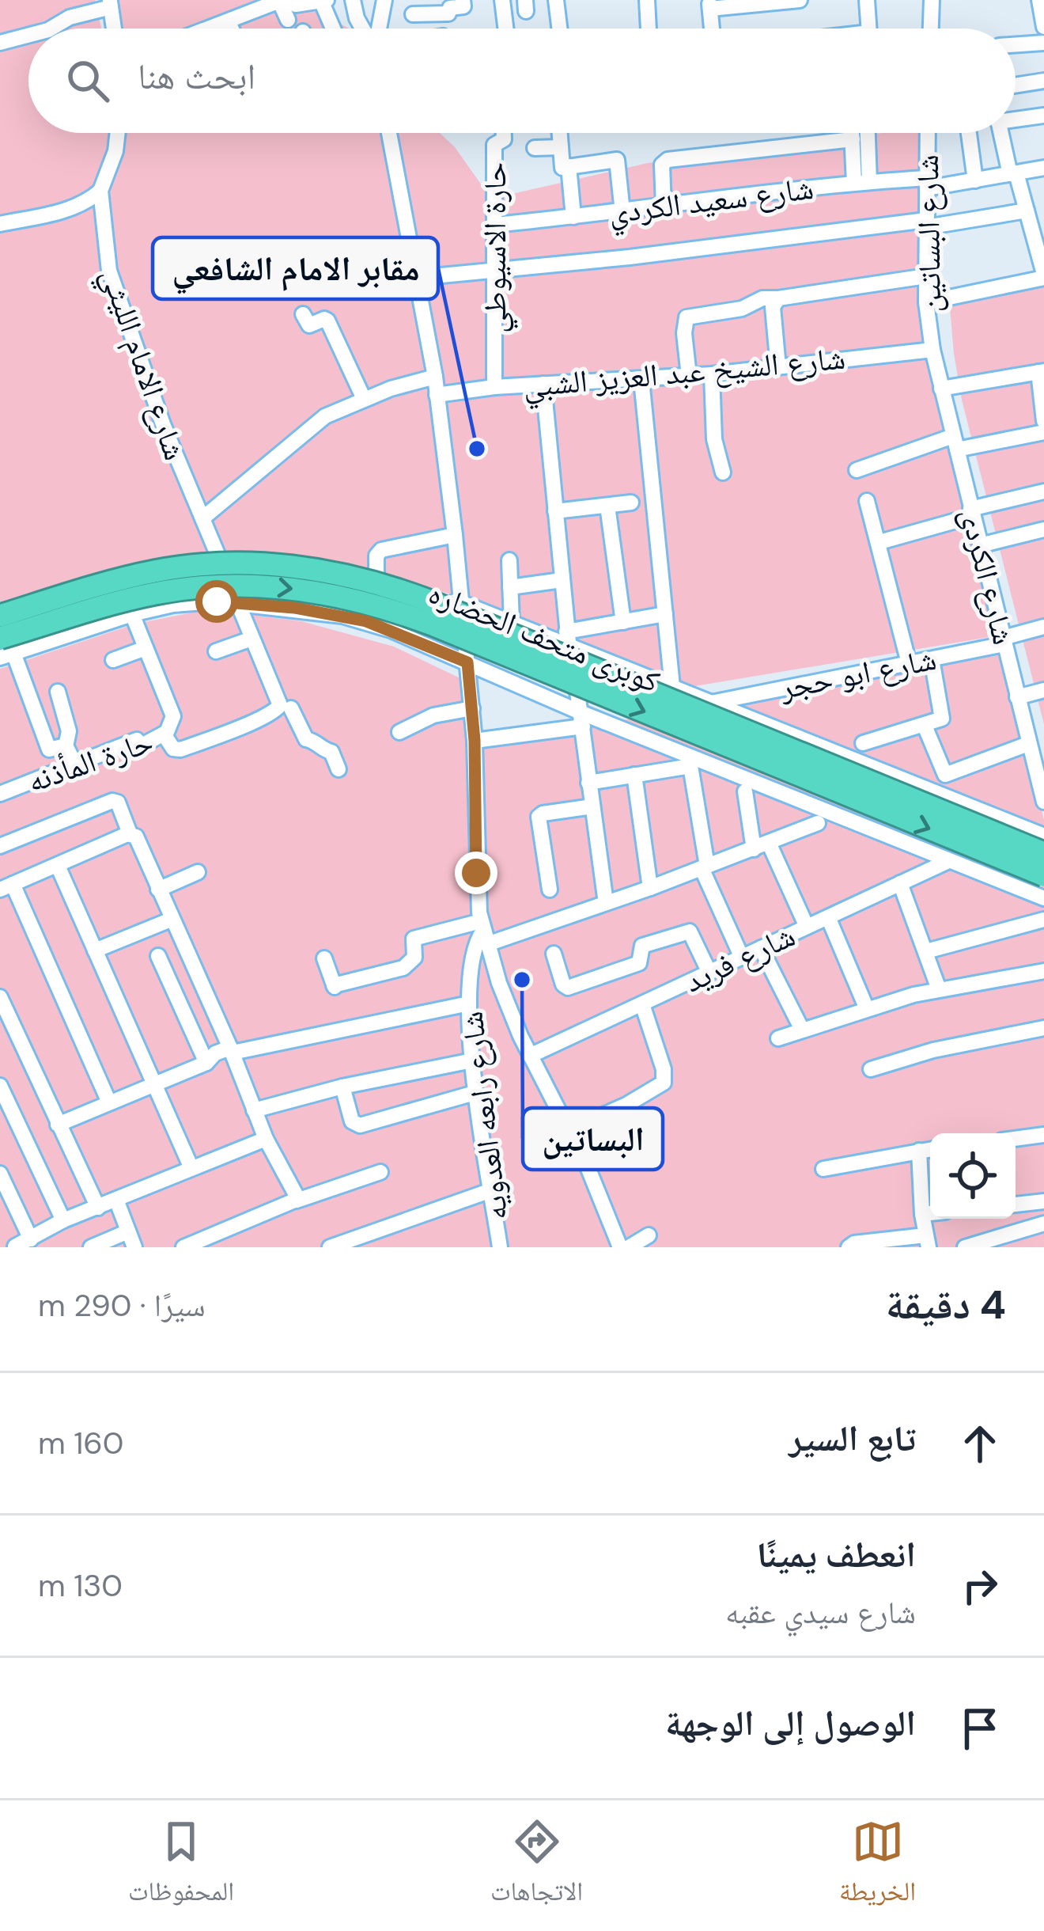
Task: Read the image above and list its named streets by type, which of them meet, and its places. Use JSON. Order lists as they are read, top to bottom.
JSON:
{
  "streets": {
    "highway": ["كوبرى متحف الحضاره"],
    "street": [
      "شارع سعيد الكردي",
      "شارع البساتين",
      "حارة الاسيوطي",
      "شارع الامام الليثي",
      "شارع الشيخ عبد العزيز الشبي",
      "شارع الكردى",
      "شارع ابو حجر",
      "حارة المأذنه",
      "شارع فريد",
      "شارع رابعه العدويه"
    ]
  },
  "crossings": [
    ["شارع سعيد الكردي", "شارع البساتين"],
    ["شارع سعيد الكردي", "حارة الاسيوطي"],
    ["شارع البساتين", "شارع الشيخ عبد العزيز الشبي"],
    ["شارع البساتين", "شارع الكردى"],
    ["حارة الاسيوطي", "شارع الشيخ عبد العزيز الشبي"],
    ["شارع الشيخ عبد العزيز الشبي", "شارع الكردى"],
    ["شارع الكردى", "شارع ابو حجر"]
  ],
  "places": ["مقابر الامام الشافعي", "البساتين"],
  "page": {
    "search": "ابحث هنا",
    "heading": ["4 دقيقة", "سيرًا · 290 m"],
    "list": [
      ["تابع السير", "160 m"],
      ["انعطف يمينًا", "شارع سيدي عقبه", "130 m"],
      "الوصول إلى الوجهة"
    ],
    "nav": ["الخريطة", "الاتجاهات", "المحفوظات"]
  }
}
